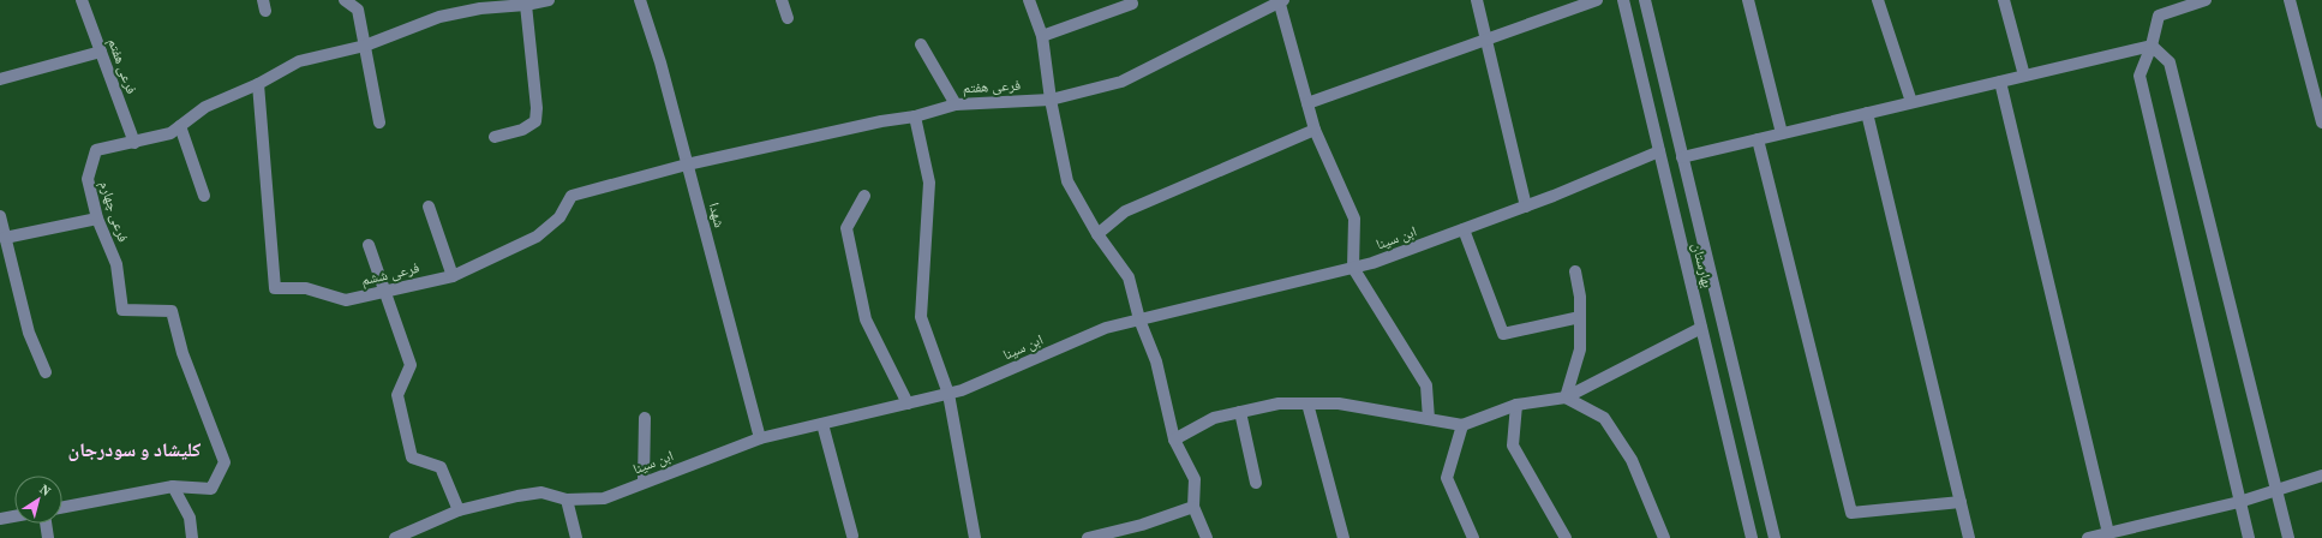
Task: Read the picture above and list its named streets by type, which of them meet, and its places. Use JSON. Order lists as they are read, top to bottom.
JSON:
{
  "streets": {
    "street": [
      "فرعی هفتم",
      "فرعی چهارم",
      "شهدا",
      "ابن سینا",
      "بهارستان",
      "فرعی ششم"
    ]
  },
  "crossings": [
    ["فرعی هفتم", "فرعی چهارم"],
    ["فرعی هفتم", "شهدا"],
    ["فرعی هفتم", "فرعی ششم"],
    ["فرعی چهارم", "فرعی ششم"],
    ["شهدا", "ابن سینا"],
    ["شهدا", "فرعی ششم"],
    ["ابن سینا", "بهارستان"]
  ],
  "districts": ["کلیشاد و سودرجان"],
  "north": "top right"
}
